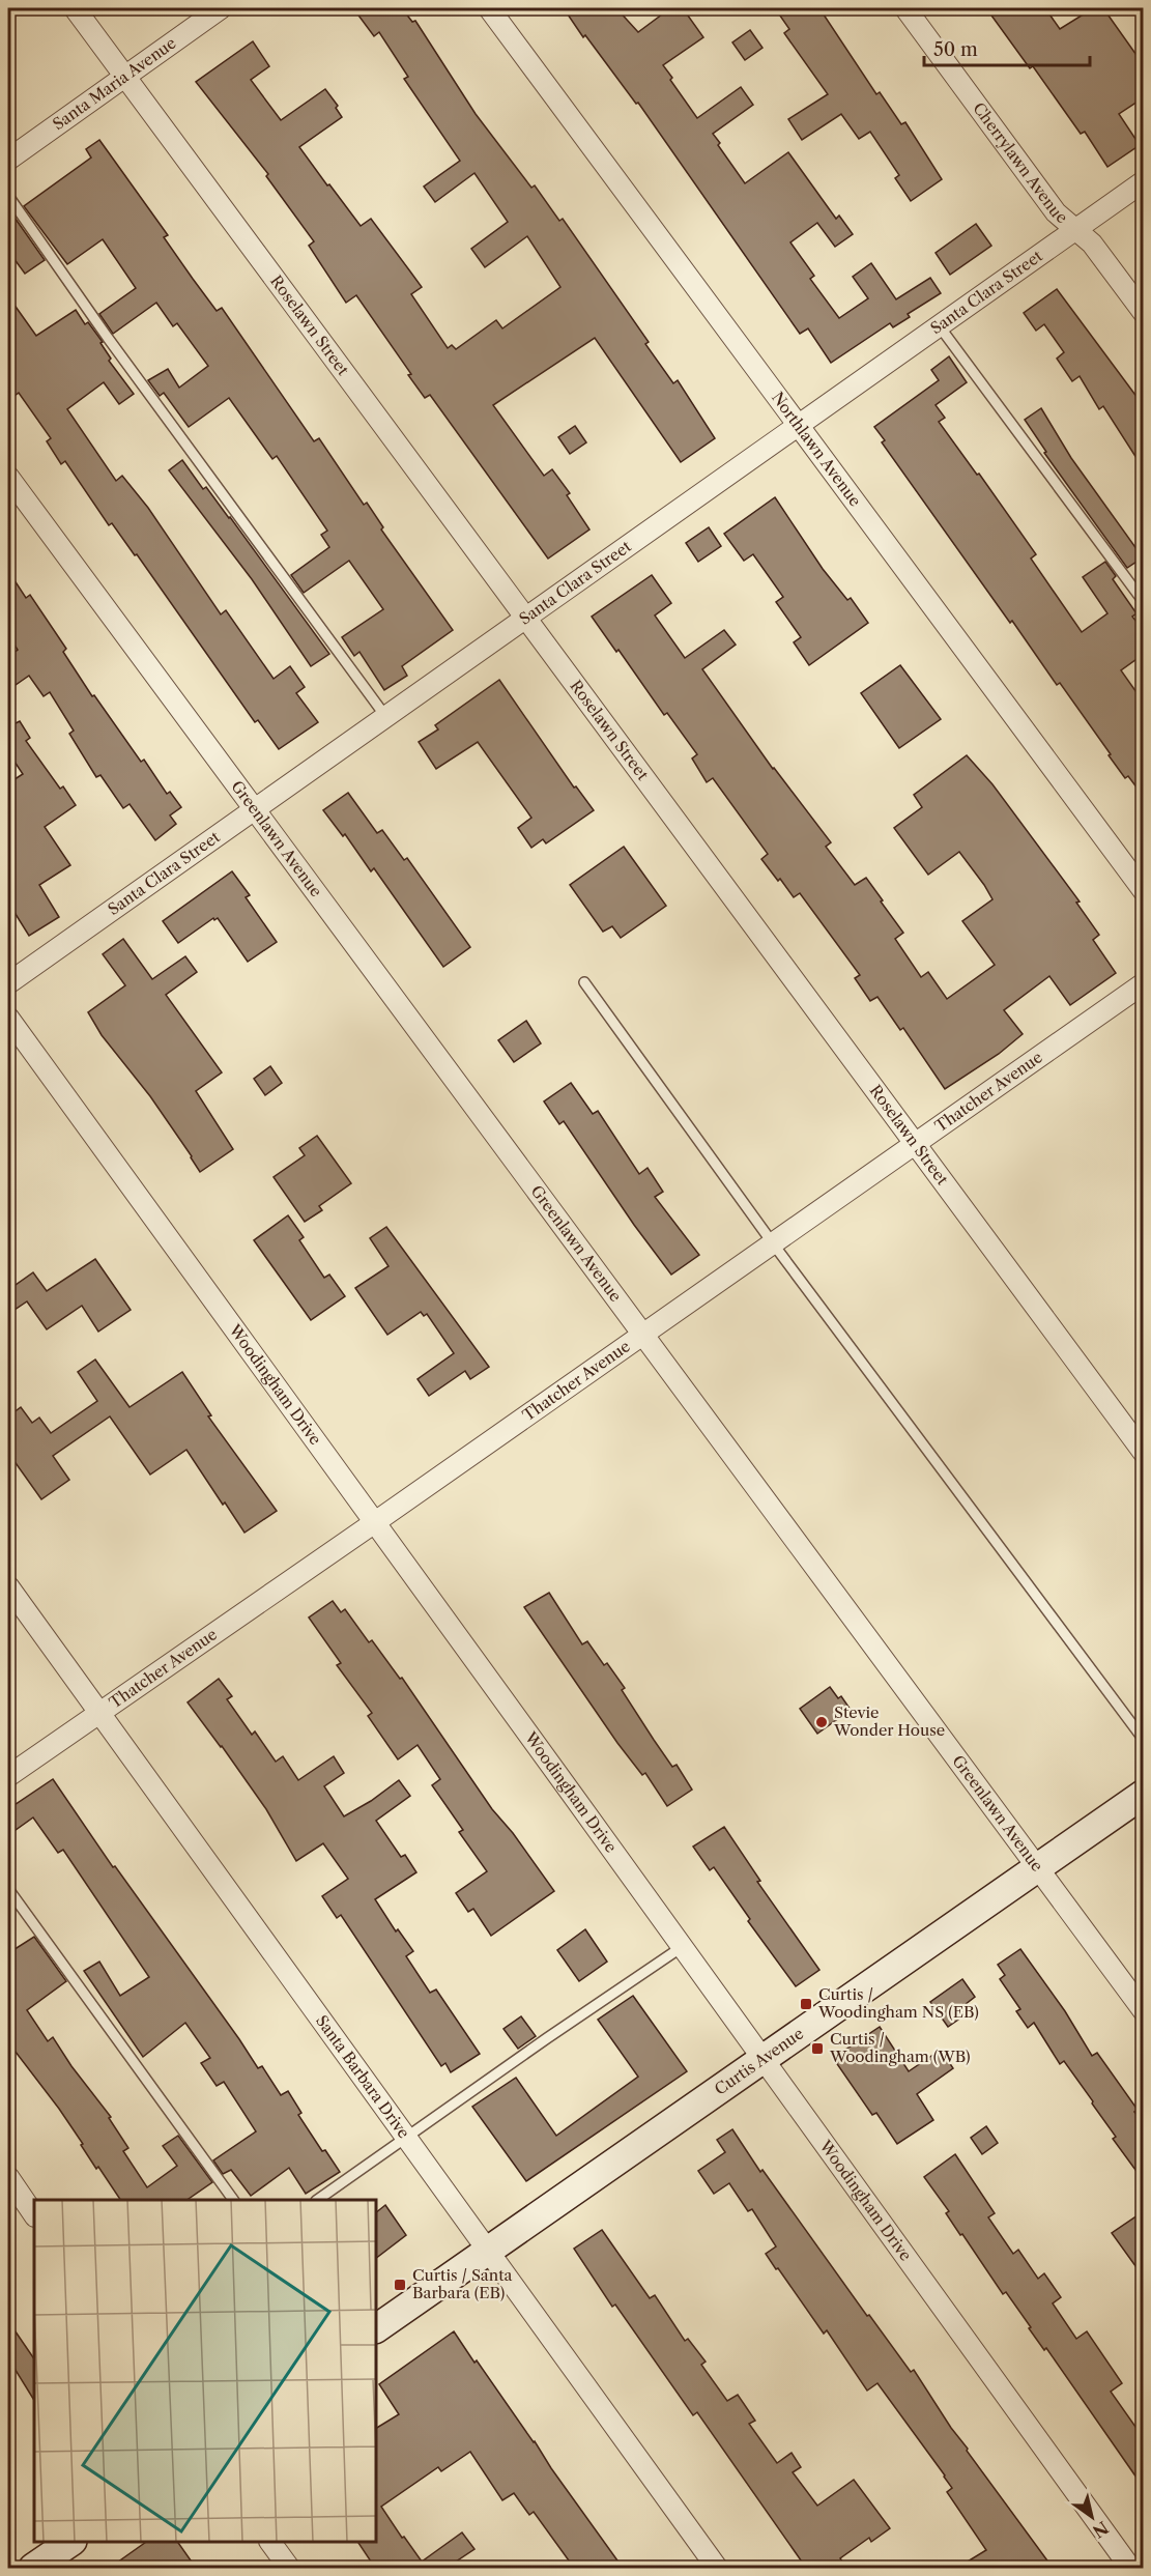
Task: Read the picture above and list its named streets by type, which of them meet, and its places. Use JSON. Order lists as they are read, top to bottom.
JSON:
{
  "streets": {
    "street": [
      "Santa Maria Avenue",
      "Cherrylawn Avenue",
      "Santa Clara Street",
      "Roselawn Street",
      "Northlawn Avenue",
      "Greenlawn Avenue",
      "Thatcher Avenue",
      "Woodingham Drive",
      "Curtis Avenue",
      "Santa Barbara Drive"
    ]
  },
  "crossings": [
    ["Santa Maria Avenue", "Roselawn Street"],
    ["Cherrylawn Avenue", "Santa Clara Street"],
    ["Santa Clara Street", "Roselawn Street"],
    ["Santa Clara Street", "Northlawn Avenue"],
    ["Santa Clara Street", "Greenlawn Avenue"],
    ["Roselawn Street", "Thatcher Avenue"],
    ["Greenlawn Avenue", "Thatcher Avenue"],
    ["Greenlawn Avenue", "Curtis Avenue"],
    ["Thatcher Avenue", "Woodingham Drive"],
    ["Thatcher Avenue", "Santa Barbara Drive"],
    ["Woodingham Drive", "Curtis Avenue"],
    ["Curtis Avenue", "Santa Barbara Drive"]
  ],
  "places": {
    "other": ["Stevie Wonder House"],
    "transit": ["Curtis / Woodingham NS (EB)", "Curtis / Woodingham (WB)", "Curtis / Santa Barbara (EB)"]
  },
  "scale_bar": "50 m",
  "north": "bottom right"
}
